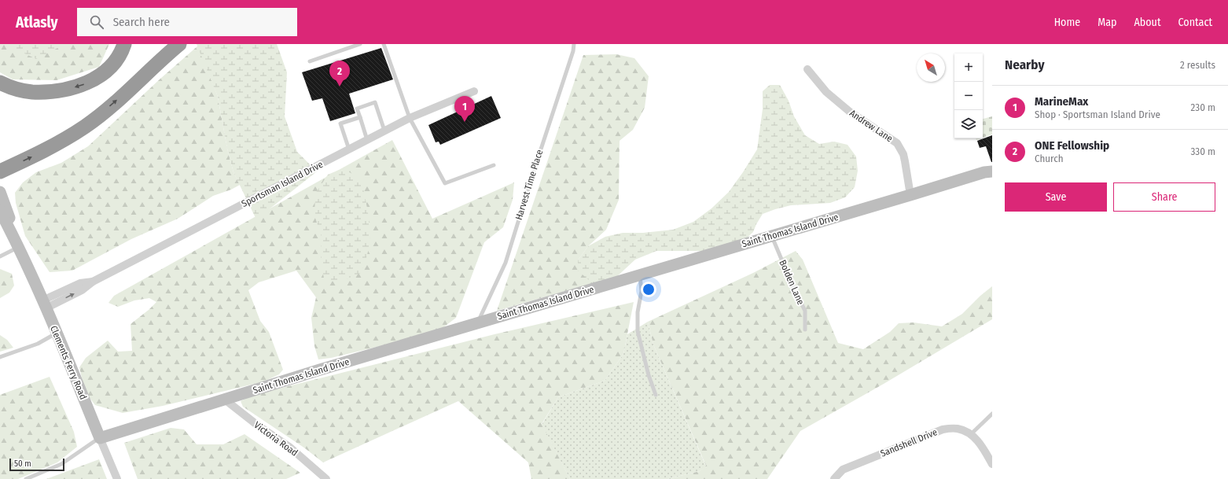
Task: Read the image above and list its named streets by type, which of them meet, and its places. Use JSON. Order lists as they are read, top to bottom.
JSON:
{
  "streets": {
    "main road": ["Saint Thomas Island Drive", "Clements Ferry Road"],
    "street": [
      "Andrew Lane",
      "Sportsman Island Drive",
      "Victoria Road",
      "Sandshell Drive"
    ],
    "lane": ["Harvest Time Place", "Bolden Lane"]
  },
  "crossings": [
    ["Andrew Lane", "Saint Thomas Island Drive"],
    ["Sportsman Island Drive", "Clements Ferry Road"],
    ["Harvest Time Place", "Saint Thomas Island Drive"],
    ["Saint Thomas Island Drive", "Bolden Lane"],
    ["Saint Thomas Island Drive", "Clements Ferry Road"],
    ["Saint Thomas Island Drive", "Victoria Road"]
  ],
  "scale_bar": "50 m",
  "north": "top left",
  "page": {
    "header": "Atlasly",
    "search": "Search here",
    "nav": [
      "Home",
      "Map",
      "About",
      "Contact"
    ],
    "heading": ["Nearby", "2 results"],
    "map_buttons": ["+", "−"],
    "pins": ["2", "1"],
    "list": [
      {
        "mark": "1",
        "name": "MarineMax",
        "note": "Shop · Sportsman Island Drive",
        "value": "230 m"
      },
      {
        "mark": "2",
        "name": "ONE Fellowship",
        "note": "Church",
        "value": "330 m"
      }
    ],
    "buttons": ["Save", "Share"],
    "scale": "50 m"
  }
}
